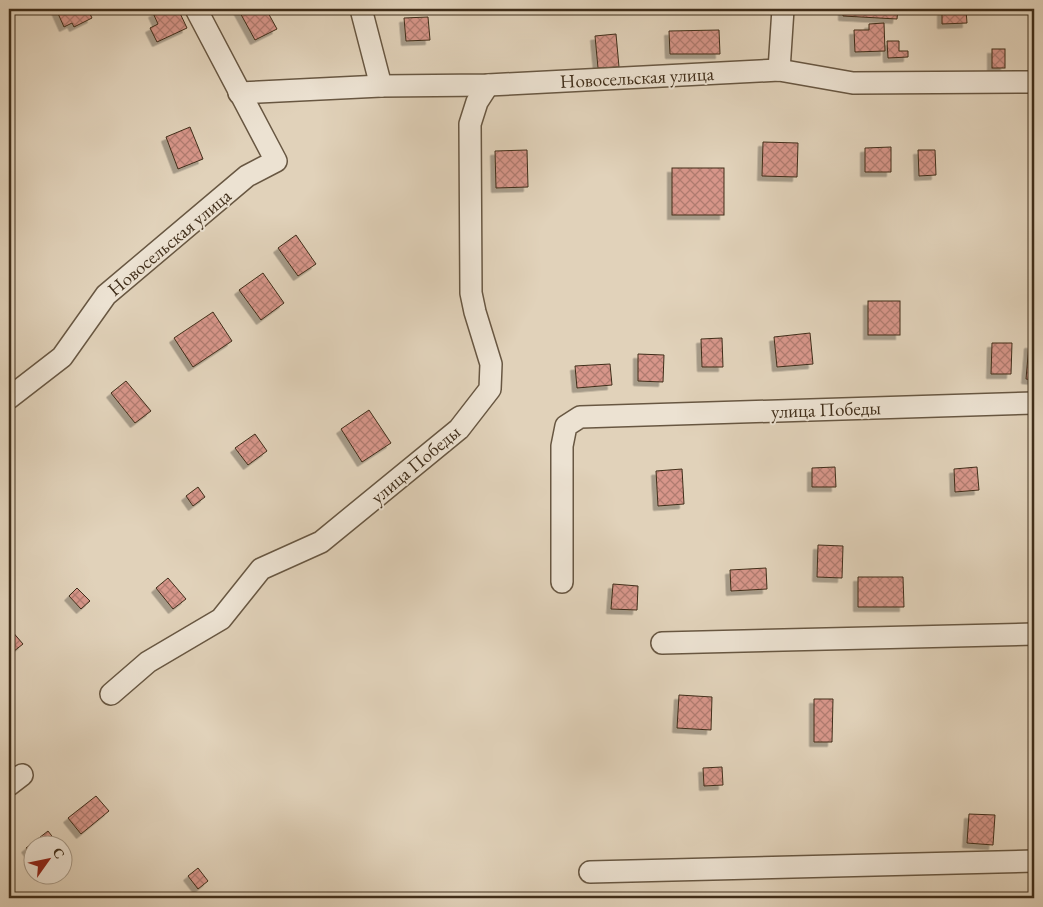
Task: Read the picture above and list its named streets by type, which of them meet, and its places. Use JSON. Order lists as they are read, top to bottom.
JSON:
{
  "streets": {
    "street": ["Новосельская улица", "улица Победы"]
  },
  "crossings": [
    ["Новосельская улица", "улица Победы"]
  ],
  "north": "top right"
}
